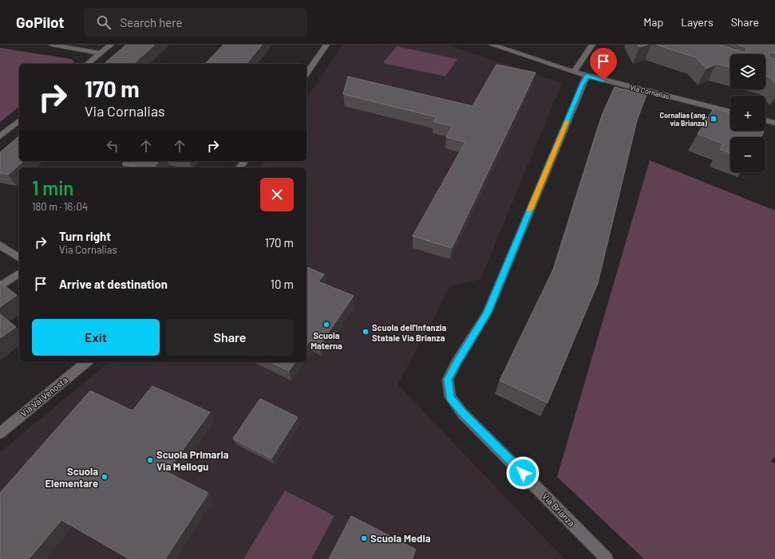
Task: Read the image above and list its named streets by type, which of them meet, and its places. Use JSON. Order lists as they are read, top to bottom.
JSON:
{
  "streets": {
    "street": ["Via Cornalias", "Via Val Venosta", "Via Brianza"]
  },
  "crossings": [
    ["Via Cornalias", "Via Brianza"]
  ],
  "places": {
    "transit": ["Cornalias (ang. via Brianza)"],
    "other": [
      "Scuola Materna",
      "Scuola dell'Infanzia Statale Via Brianza",
      "Scuola Primaria Via Meilogu",
      "Scuola Elementare",
      "Scuola Media"
    ]
  },
  "page": {
    "header": "GoPilot",
    "search": "Search here",
    "nav": ["Map", "Layers", "Share"],
    "map_buttons": ["+", "−"],
    "turn": ["170 m", "Via Cornalias"],
    "heading": ["1 min", "180 m · 16:04"],
    "list": [
      {
        "name": "Turn right",
        "note": "Via Cornalias",
        "value": "170 m"
      },
      {
        "name": "Arrive at destination",
        "value": "10 m"
      }
    ],
    "buttons": ["Exit", "Share"]
  }
}
